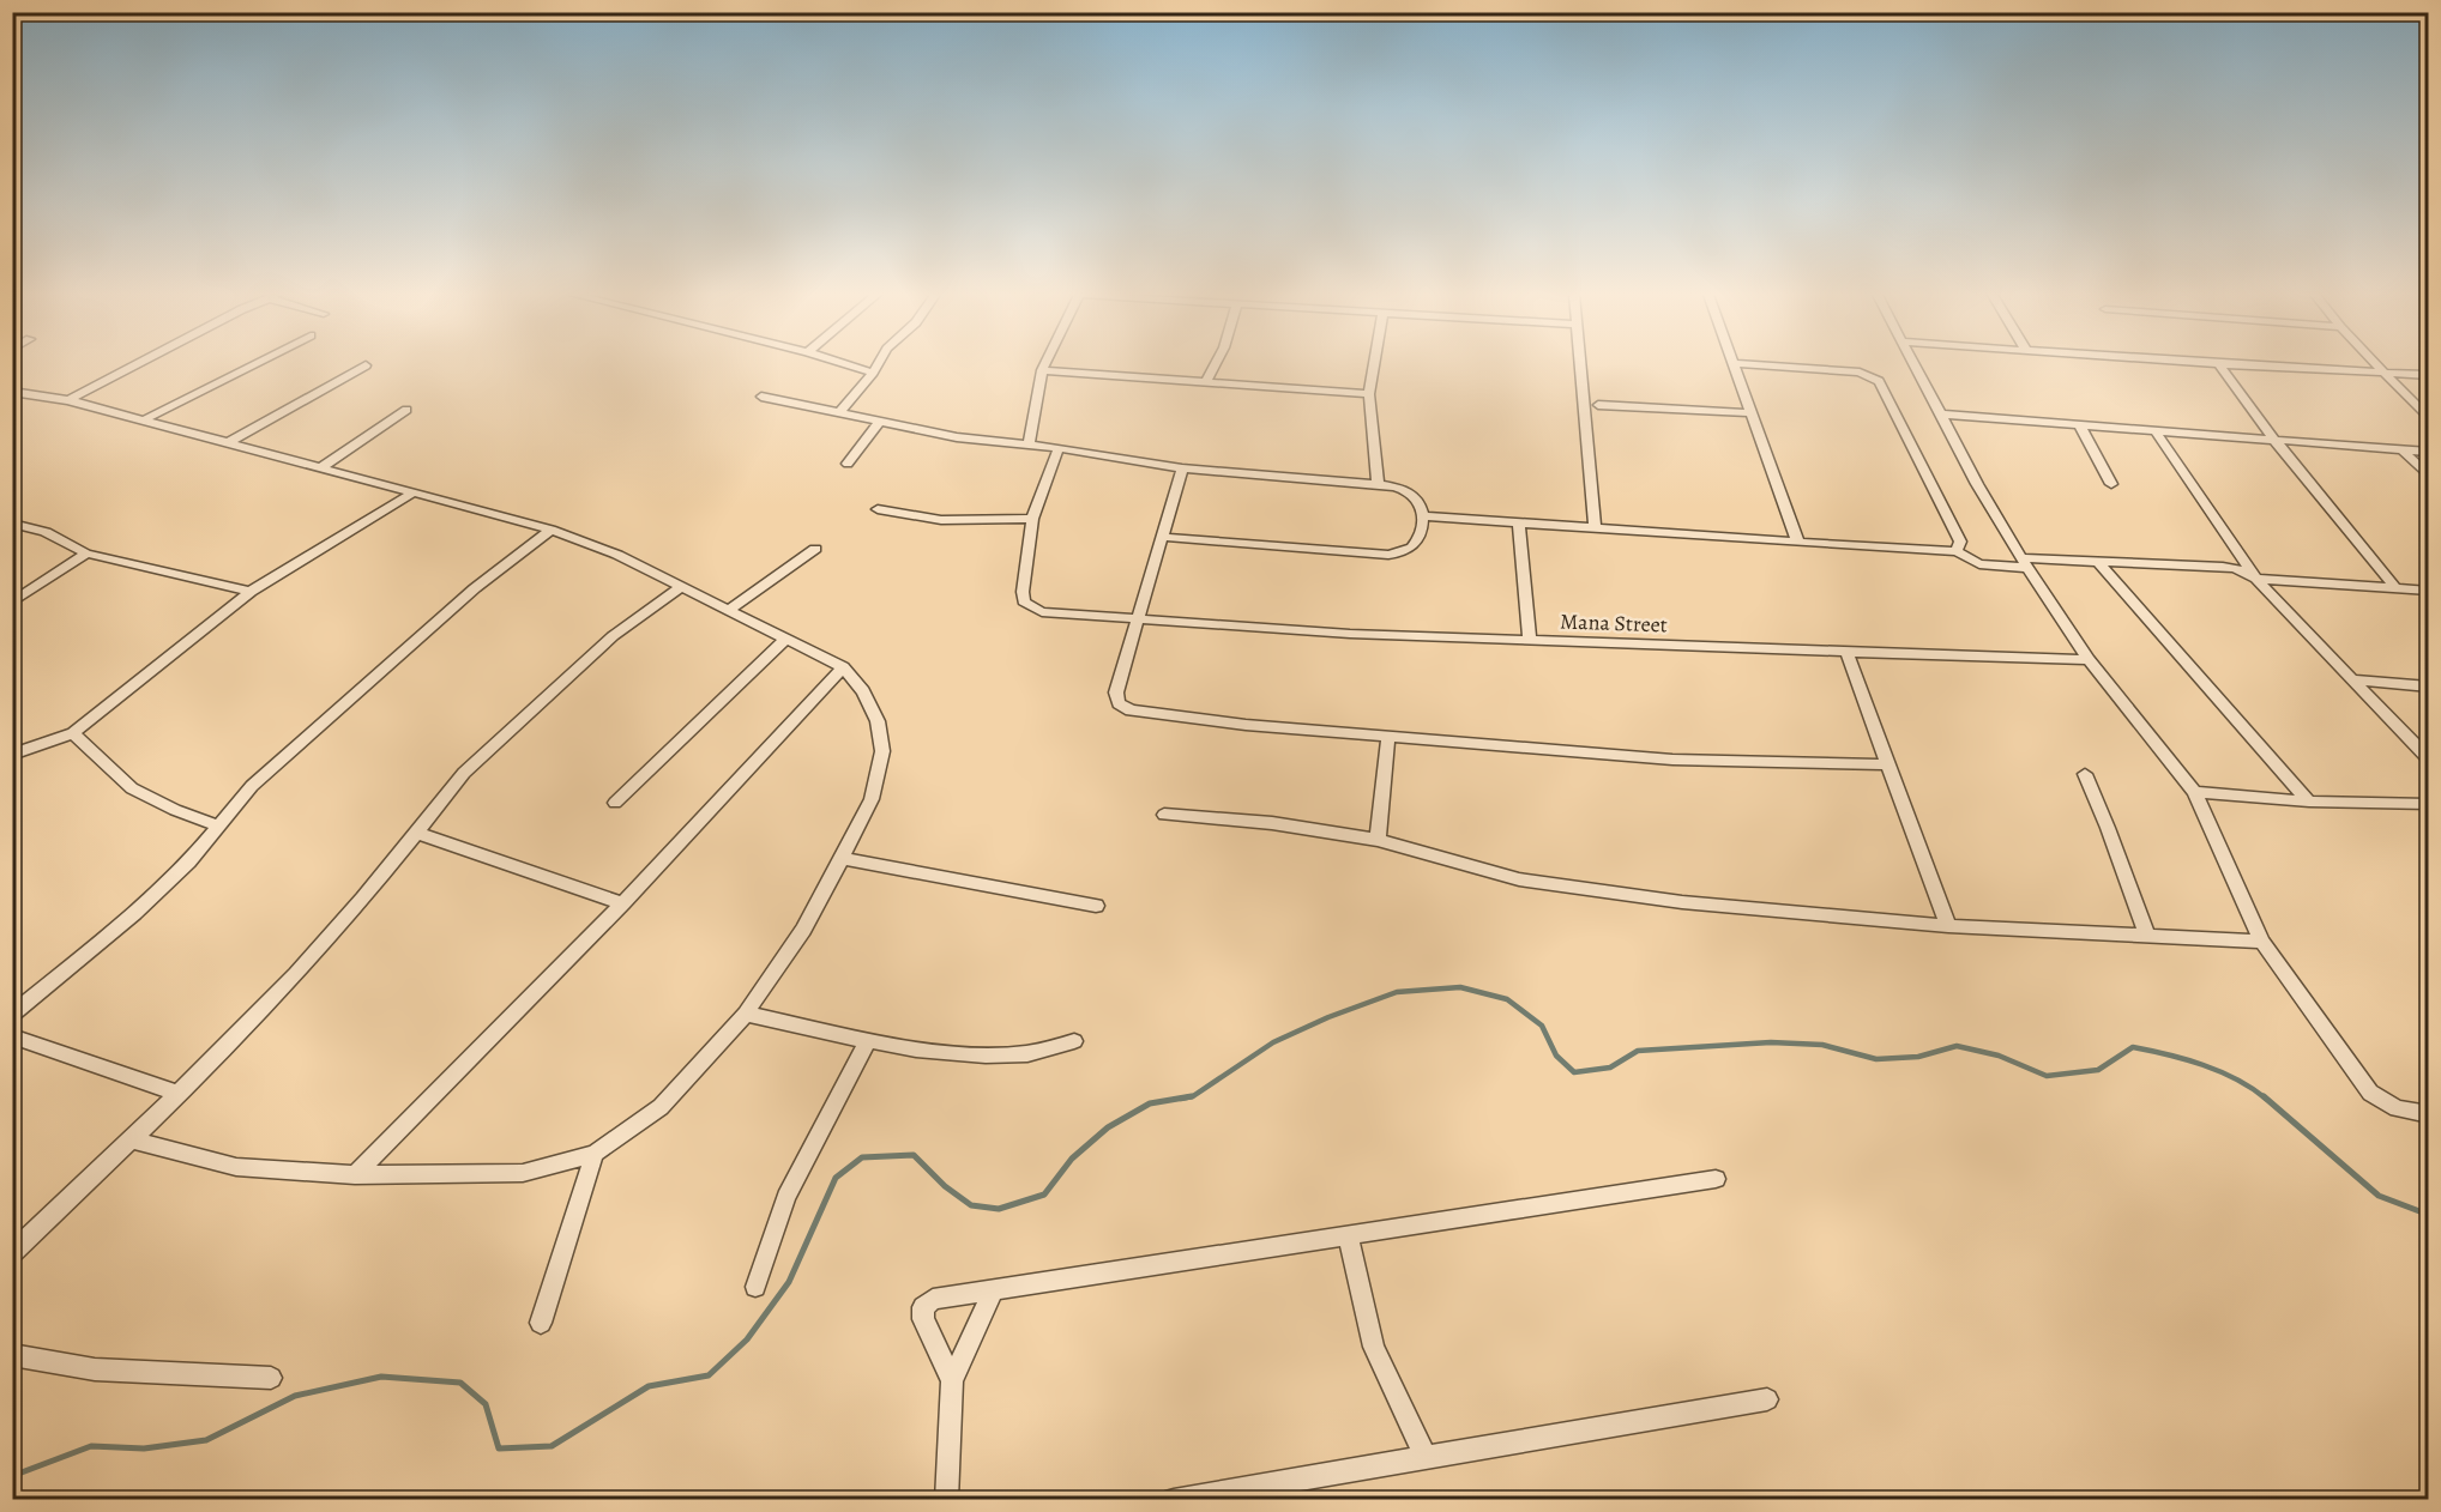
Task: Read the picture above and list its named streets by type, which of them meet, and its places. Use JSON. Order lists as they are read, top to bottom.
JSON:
{
  "streets": {
    "street": ["Mana Street"]
  }
}
